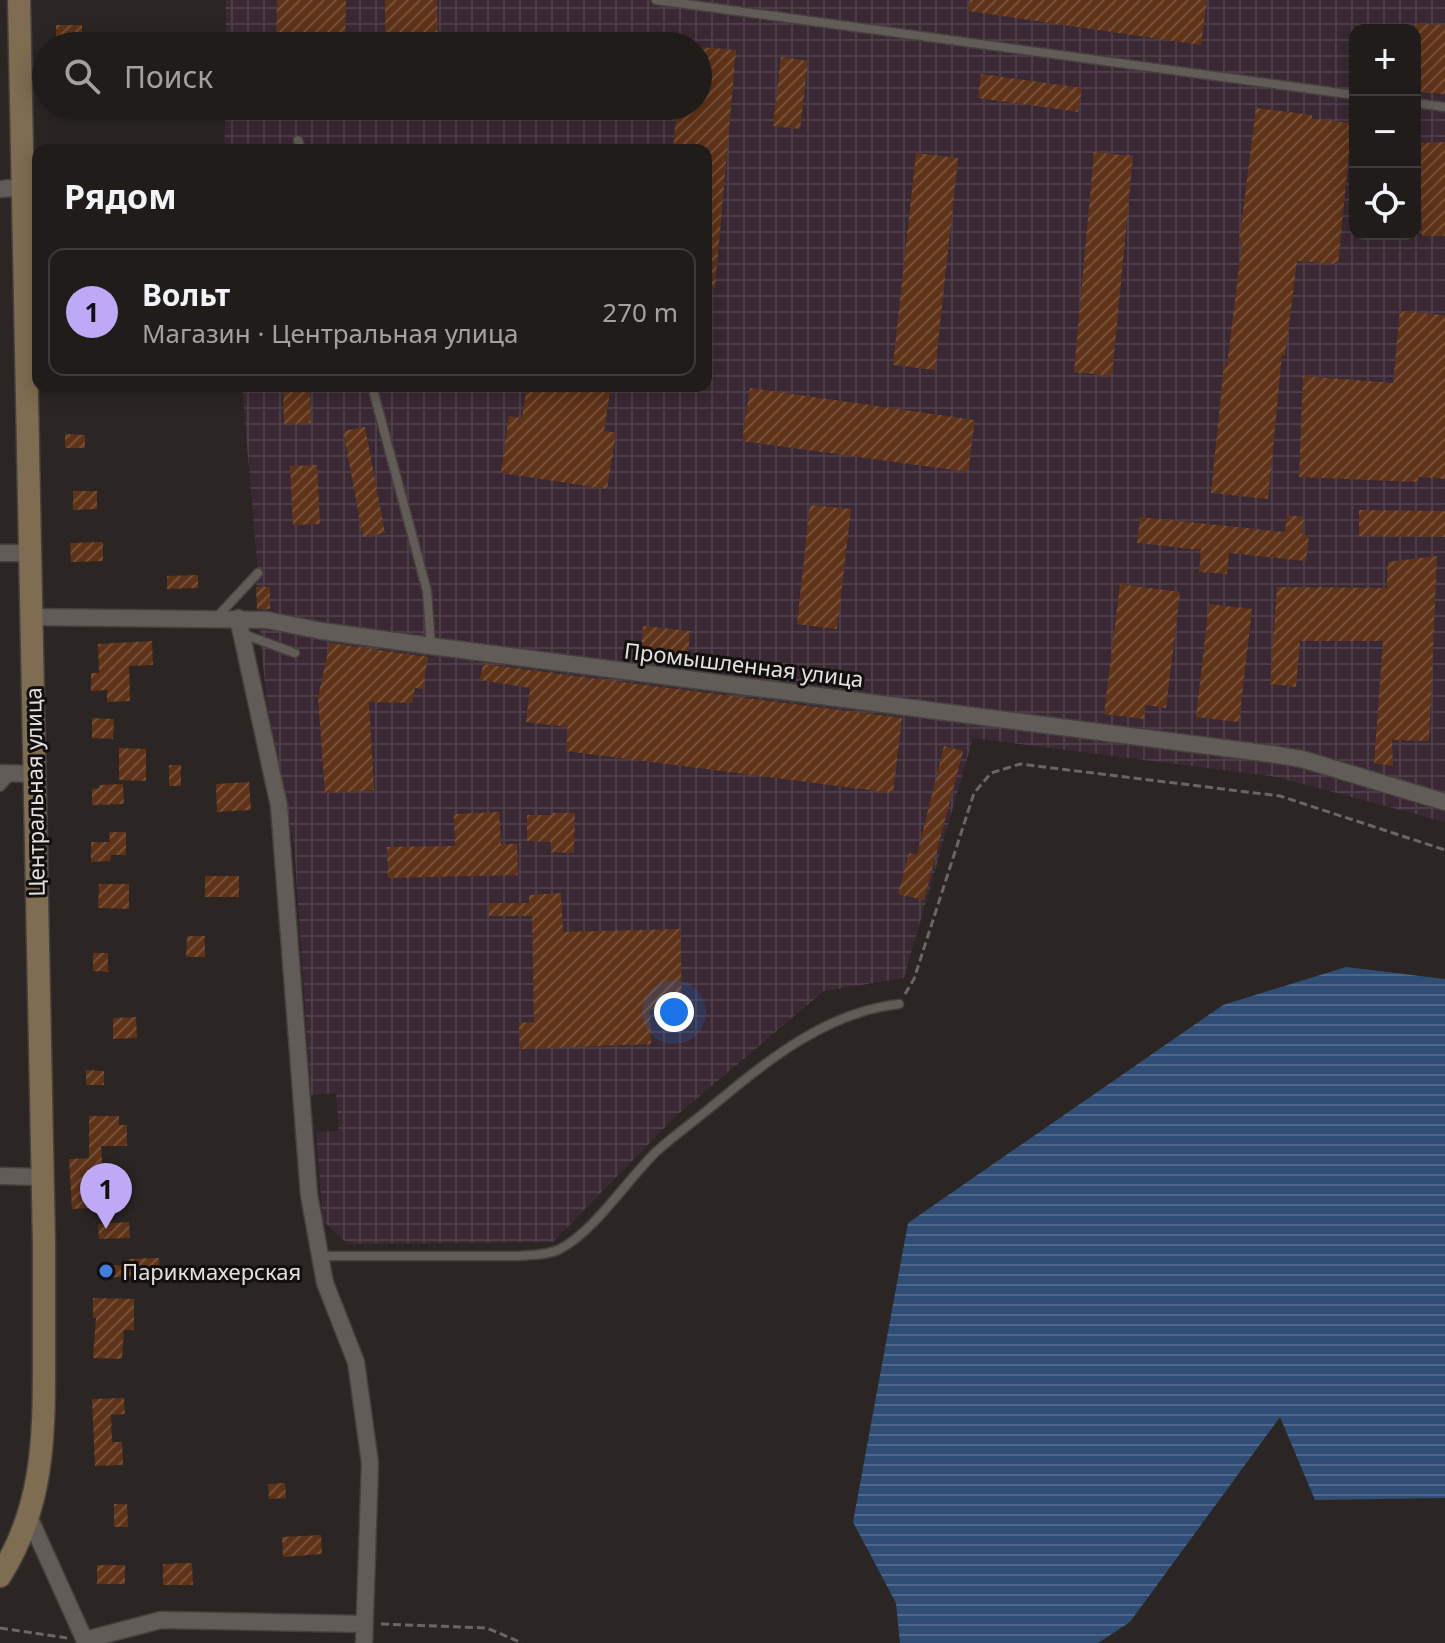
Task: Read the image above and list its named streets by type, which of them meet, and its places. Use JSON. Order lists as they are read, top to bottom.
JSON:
{
  "streets": {
    "main road": ["Центральная улица"],
    "street": ["Промышленная улица"]
  },
  "crossings": [
    ["Промышленная улица", "Центральная улица"]
  ],
  "places": ["Парикмахерская"],
  "page": {
    "map_buttons": ["+", "−"],
    "search": "Поиск",
    "heading": "Рядом",
    "list": [
      {
        "mark": "1",
        "name": "Вольт",
        "note": "Магазин · Центральная улица",
        "value": "270 m"
      }
    ],
    "pins": "1"
  }
}
